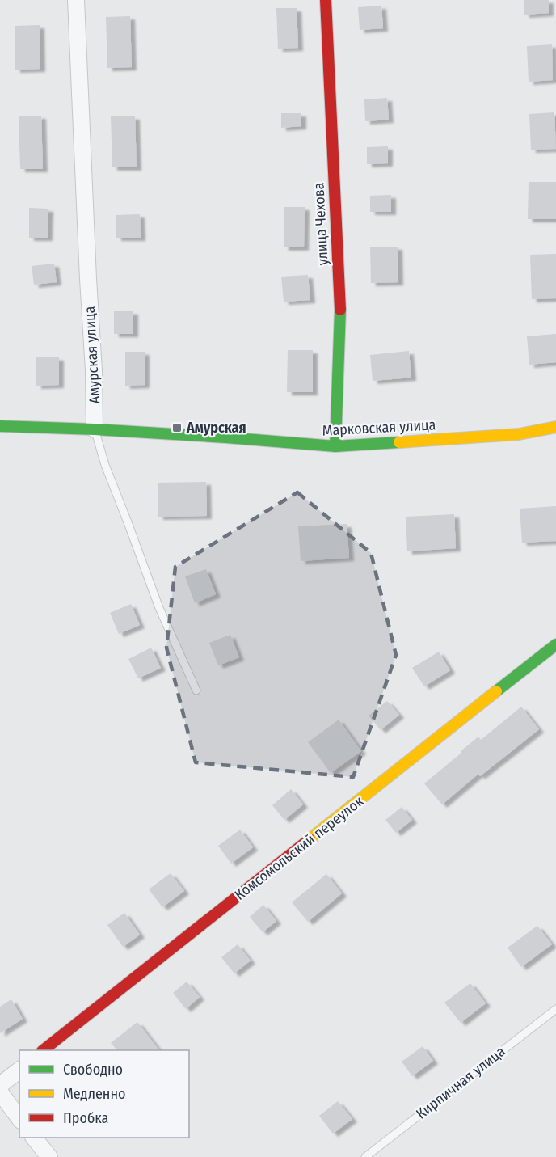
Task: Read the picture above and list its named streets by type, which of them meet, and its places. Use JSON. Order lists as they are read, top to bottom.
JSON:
{
  "streets": {
    "street": [
      "улица Чехова",
      "Амурская улица",
      "Марковская улица",
      "Комсомольский переулок"
    ],
    "lane": ["Кирпичная улица"]
  },
  "crossings": [
    ["улица Чехова", "Марковская улица"],
    ["Амурская улица", "Марковская улица"]
  ],
  "places": {
    "transit": ["Амурская"]
  },
  "legend": ["Свободно", "Медленно", "Пробка"]
}
